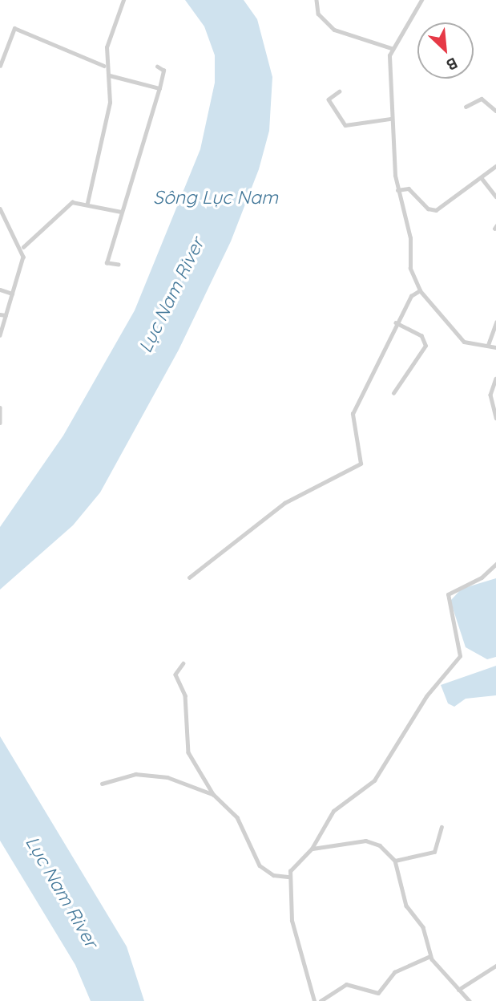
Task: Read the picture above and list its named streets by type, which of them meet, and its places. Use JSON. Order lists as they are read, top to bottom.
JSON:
{
  "water": ["Sông Lục Nam", "Lục Nam River"],
  "north": "bottom right"
}
